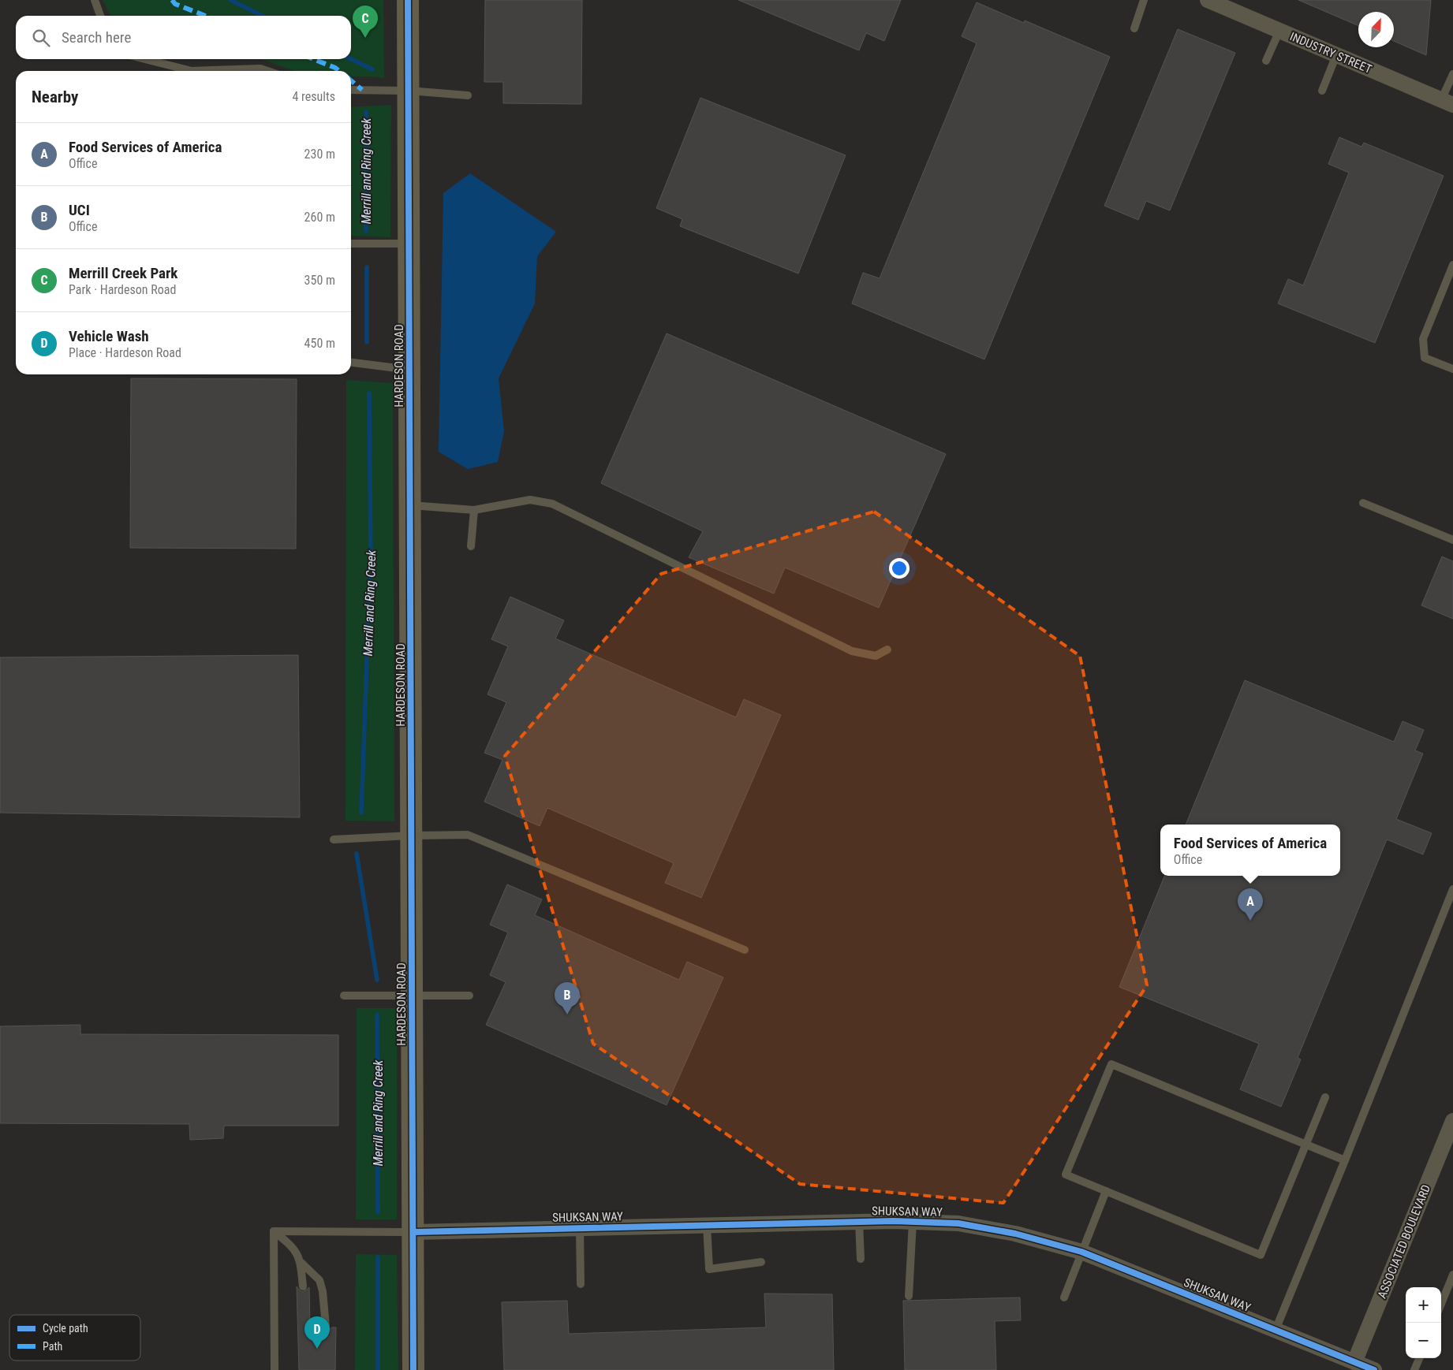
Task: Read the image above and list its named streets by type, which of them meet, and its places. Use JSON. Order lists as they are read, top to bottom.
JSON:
{
  "streets": {
    "street": [
      "INDUSTRY STREET",
      "HARDESON ROAD",
      "SHUKSAN WAY",
      "ASSOCIATED BOULEVARD"
    ]
  },
  "crossings": [
    ["HARDESON ROAD", "SHUKSAN WAY"],
    ["SHUKSAN WAY", "ASSOCIATED BOULEVARD"]
  ],
  "water": ["Merrill and Ring Creek"],
  "legend": ["Cycle path", "Path"],
  "north": "top right",
  "page": {
    "pins": [
      "C",
      "A",
      "B",
      "D"
    ],
    "search": "Search here",
    "heading": ["Nearby", "4 results"],
    "list": [
      {
        "mark": "A",
        "name": "Food Services of America",
        "note": "Office",
        "value": "230 m"
      },
      {
        "mark": "B",
        "name": "UCI",
        "note": "Office",
        "value": "260 m"
      },
      {
        "mark": "C",
        "name": "Merrill Creek Park",
        "note": "Park · Hardeson Road",
        "value": "350 m"
      },
      {
        "mark": "D",
        "name": "Vehicle Wash",
        "note": "Place · Hardeson Road",
        "value": "450 m"
      }
    ],
    "popup": ["Food Services of America", "Office"],
    "map_buttons": ["+", "−"]
  }
}
